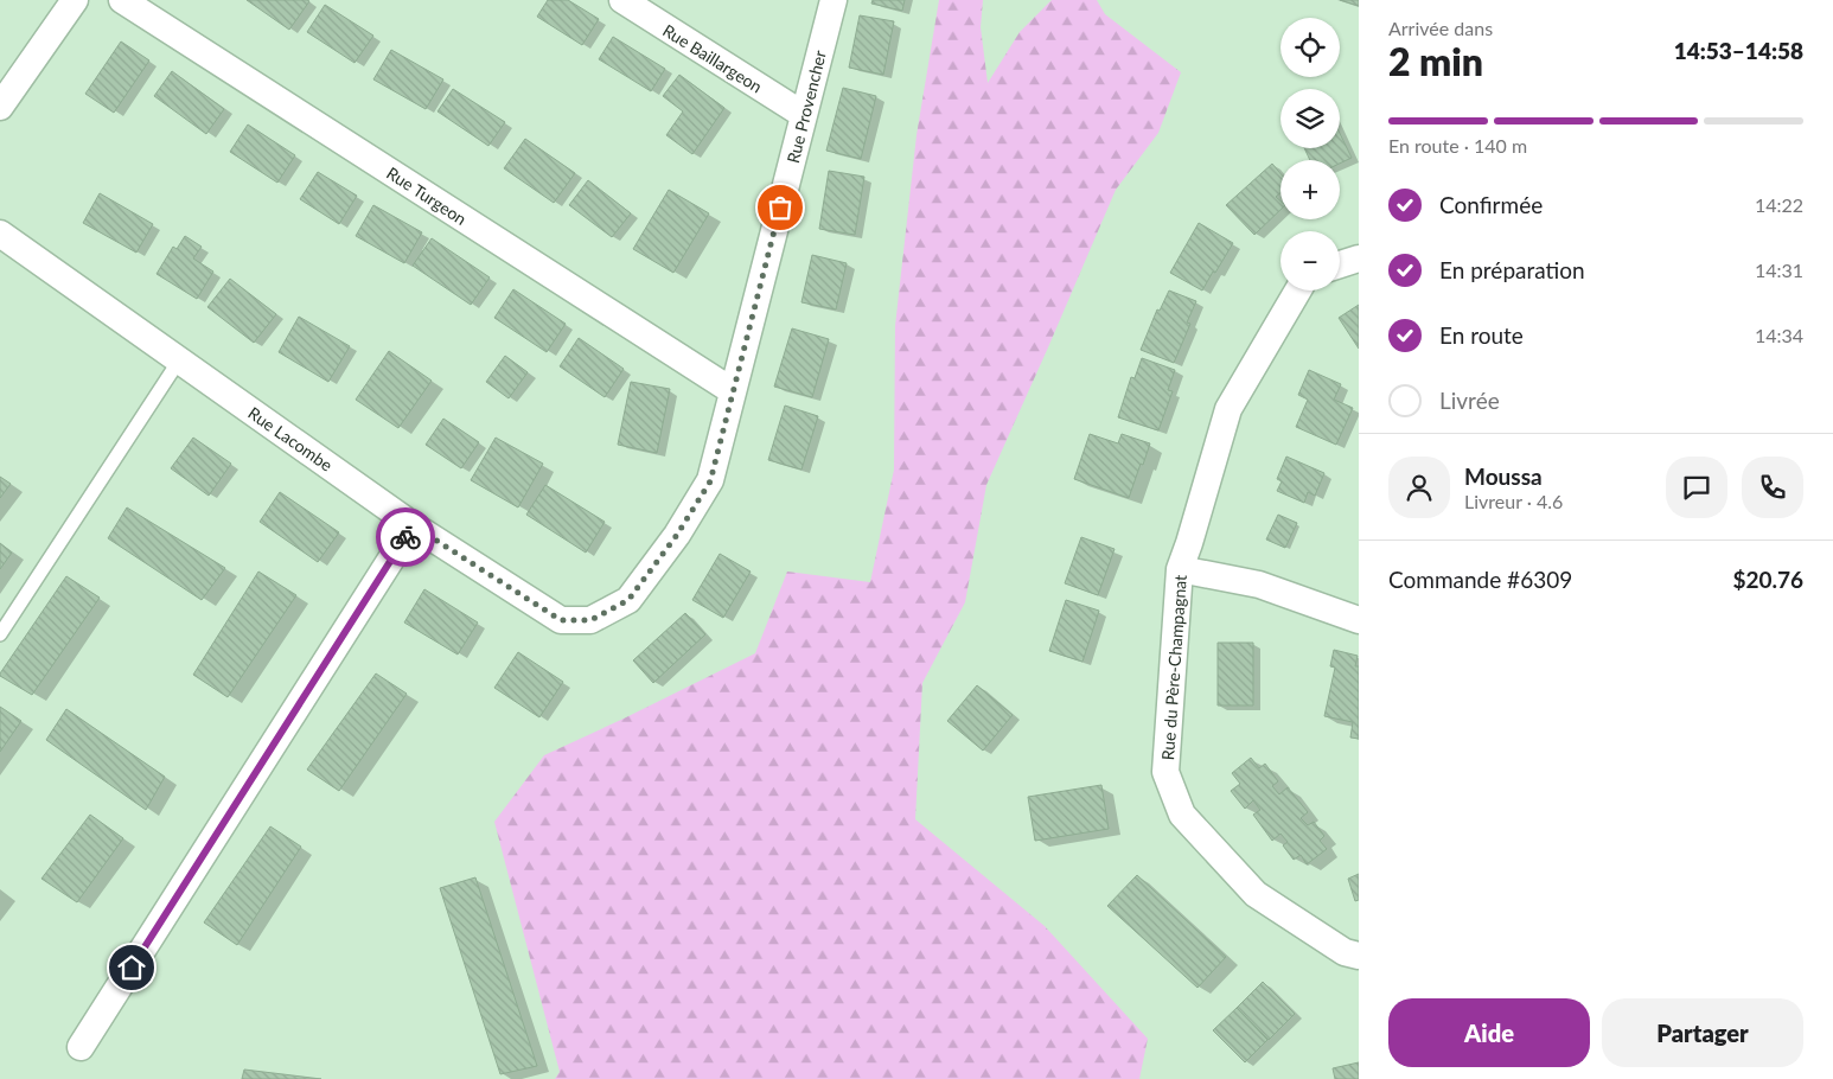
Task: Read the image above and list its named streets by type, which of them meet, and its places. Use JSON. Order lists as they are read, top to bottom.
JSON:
{
  "streets": {
    "street": [
      "Rue Baillargeon",
      "Rue Provencher",
      "Rue Turgeon",
      "Rue Lacombe",
      "Rue du Père-Champagnat"
    ]
  },
  "crossings": [
    ["Rue Baillargeon", "Rue Provencher"],
    ["Rue Provencher", "Rue Turgeon"],
    ["Rue Provencher", "Rue Lacombe"]
  ],
  "page": {
    "heading": ["2 min", "Arrivée dans", "14:53–14:58"],
    "panel": [
      "Moussa",
      "Livreur · 4.6",
      "Commande #6309",
      "$20.76"
    ],
    "map_buttons": ["+", "−"],
    "bar": "En route · 140 m",
    "list": [
      ["Confirmée", "14:22"],
      ["En préparation", "14:31"],
      ["En route", "14:34"],
      "Livrée"
    ],
    "buttons": ["Aide", "Partager"]
  }
}
